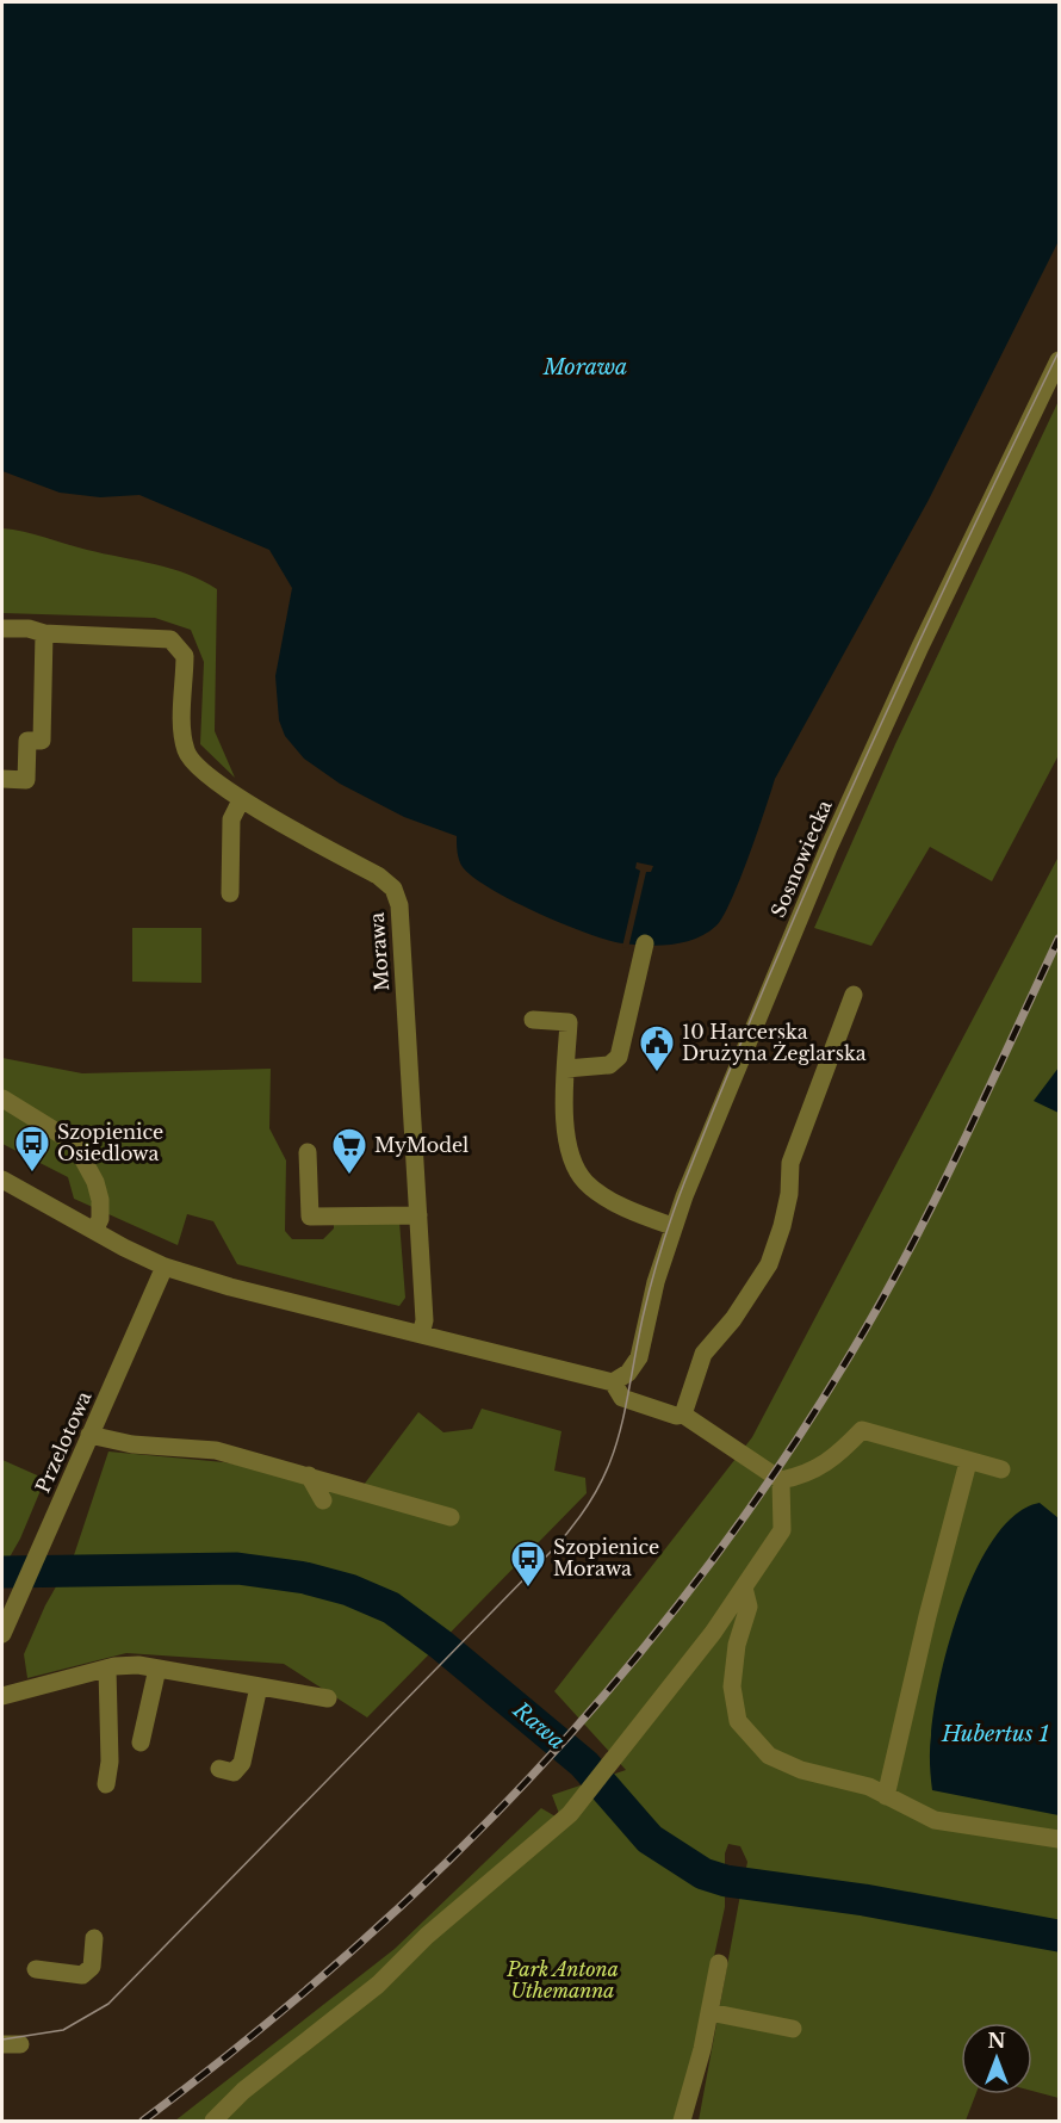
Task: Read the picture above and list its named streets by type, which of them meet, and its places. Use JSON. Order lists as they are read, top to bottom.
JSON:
{
  "streets": {
    "street": ["Sosnowiecka", "Morawa", "Przelotowa"]
  },
  "water": ["Morawa", "Rawa", "Hubertus 1"],
  "parks": ["Park Antona Uthemanna"],
  "places": {
    "public building": ["10 Harcerska Drużyna Żeglarska"],
    "bus stop": ["Szopienice Osiedlowa", "Szopienice Morawa"],
    "supermarket": ["MyModel"]
  },
  "north": "top"
}
